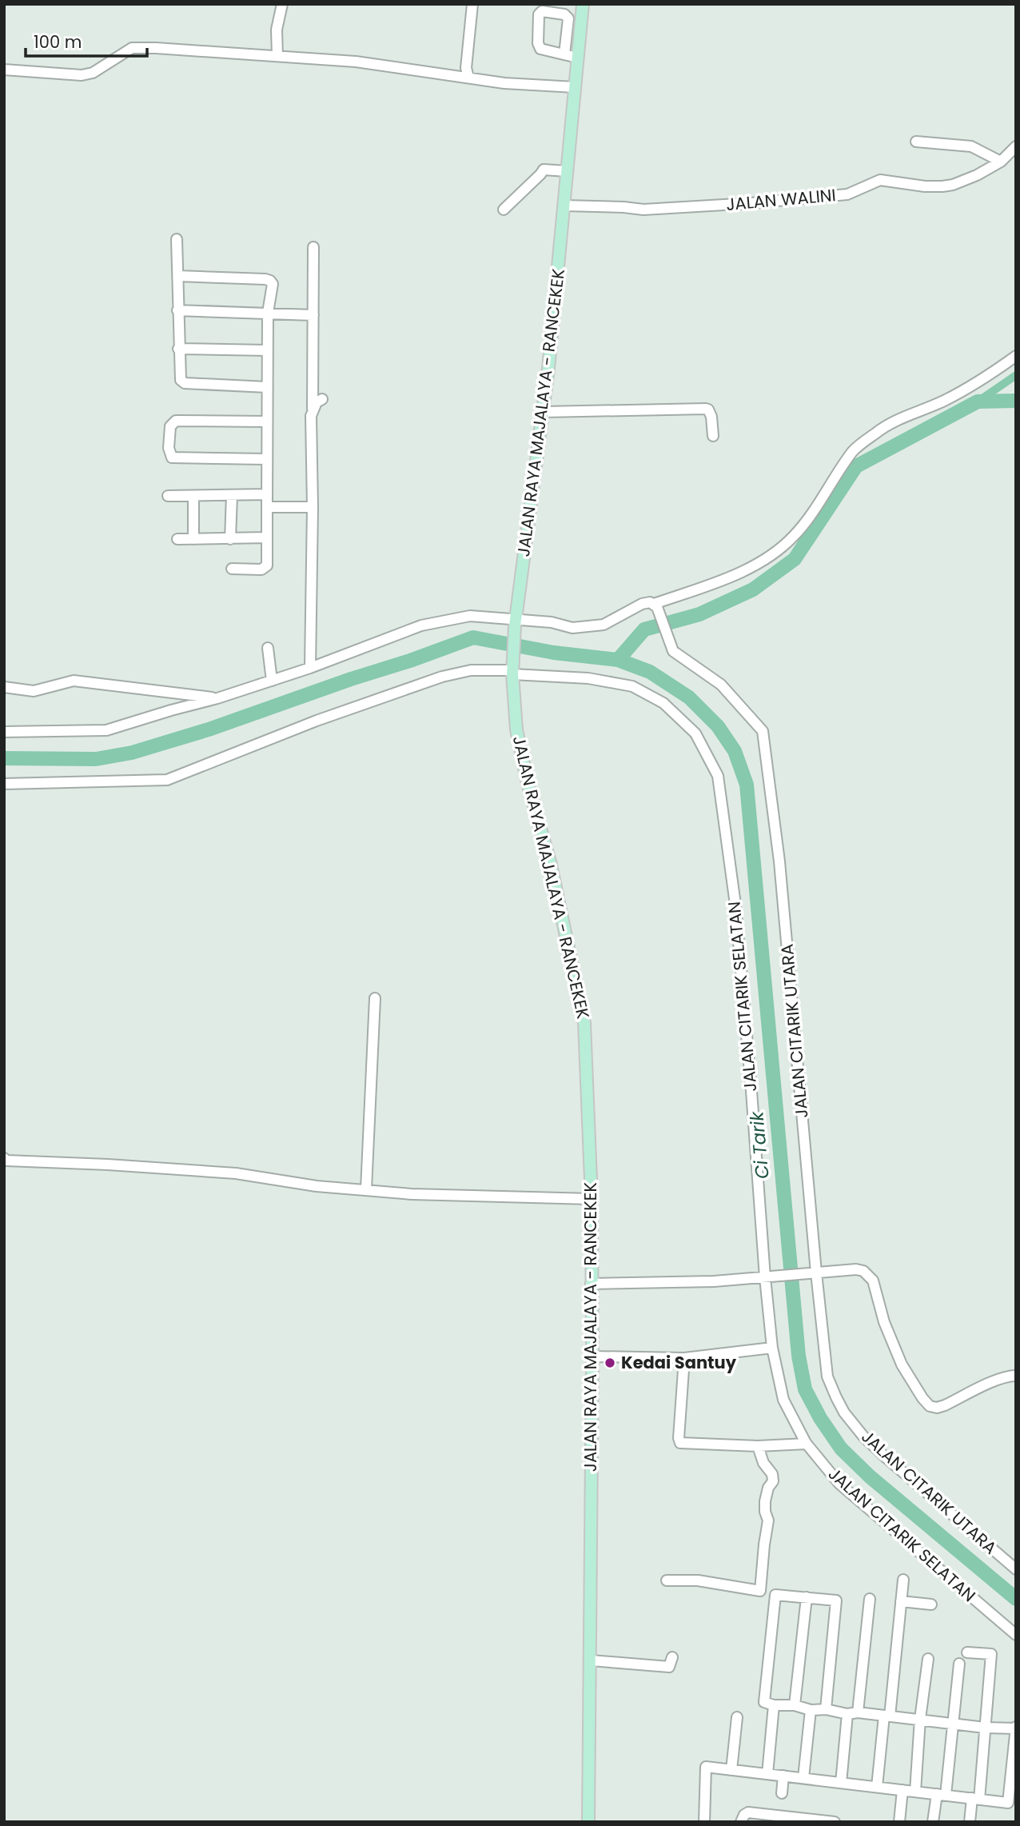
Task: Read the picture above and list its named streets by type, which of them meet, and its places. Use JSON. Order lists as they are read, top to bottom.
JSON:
{
  "streets": {
    "main road": ["JALAN RAYA MAJALAYA - RANCEKEK"],
    "street": ["JALAN WALINI", "JALAN CITARIK SELATAN", "JALAN CITARIK UTARA"]
  },
  "crossings": [
    ["JALAN WALINI", "JALAN RAYA MAJALAYA - RANCEKEK"],
    ["JALAN RAYA MAJALAYA - RANCEKEK", "JALAN CITARIK SELATAN"]
  ],
  "water": ["Ci Tarik"],
  "places": ["Kedai Santuy"],
  "scale_bar": "100 m"
}
